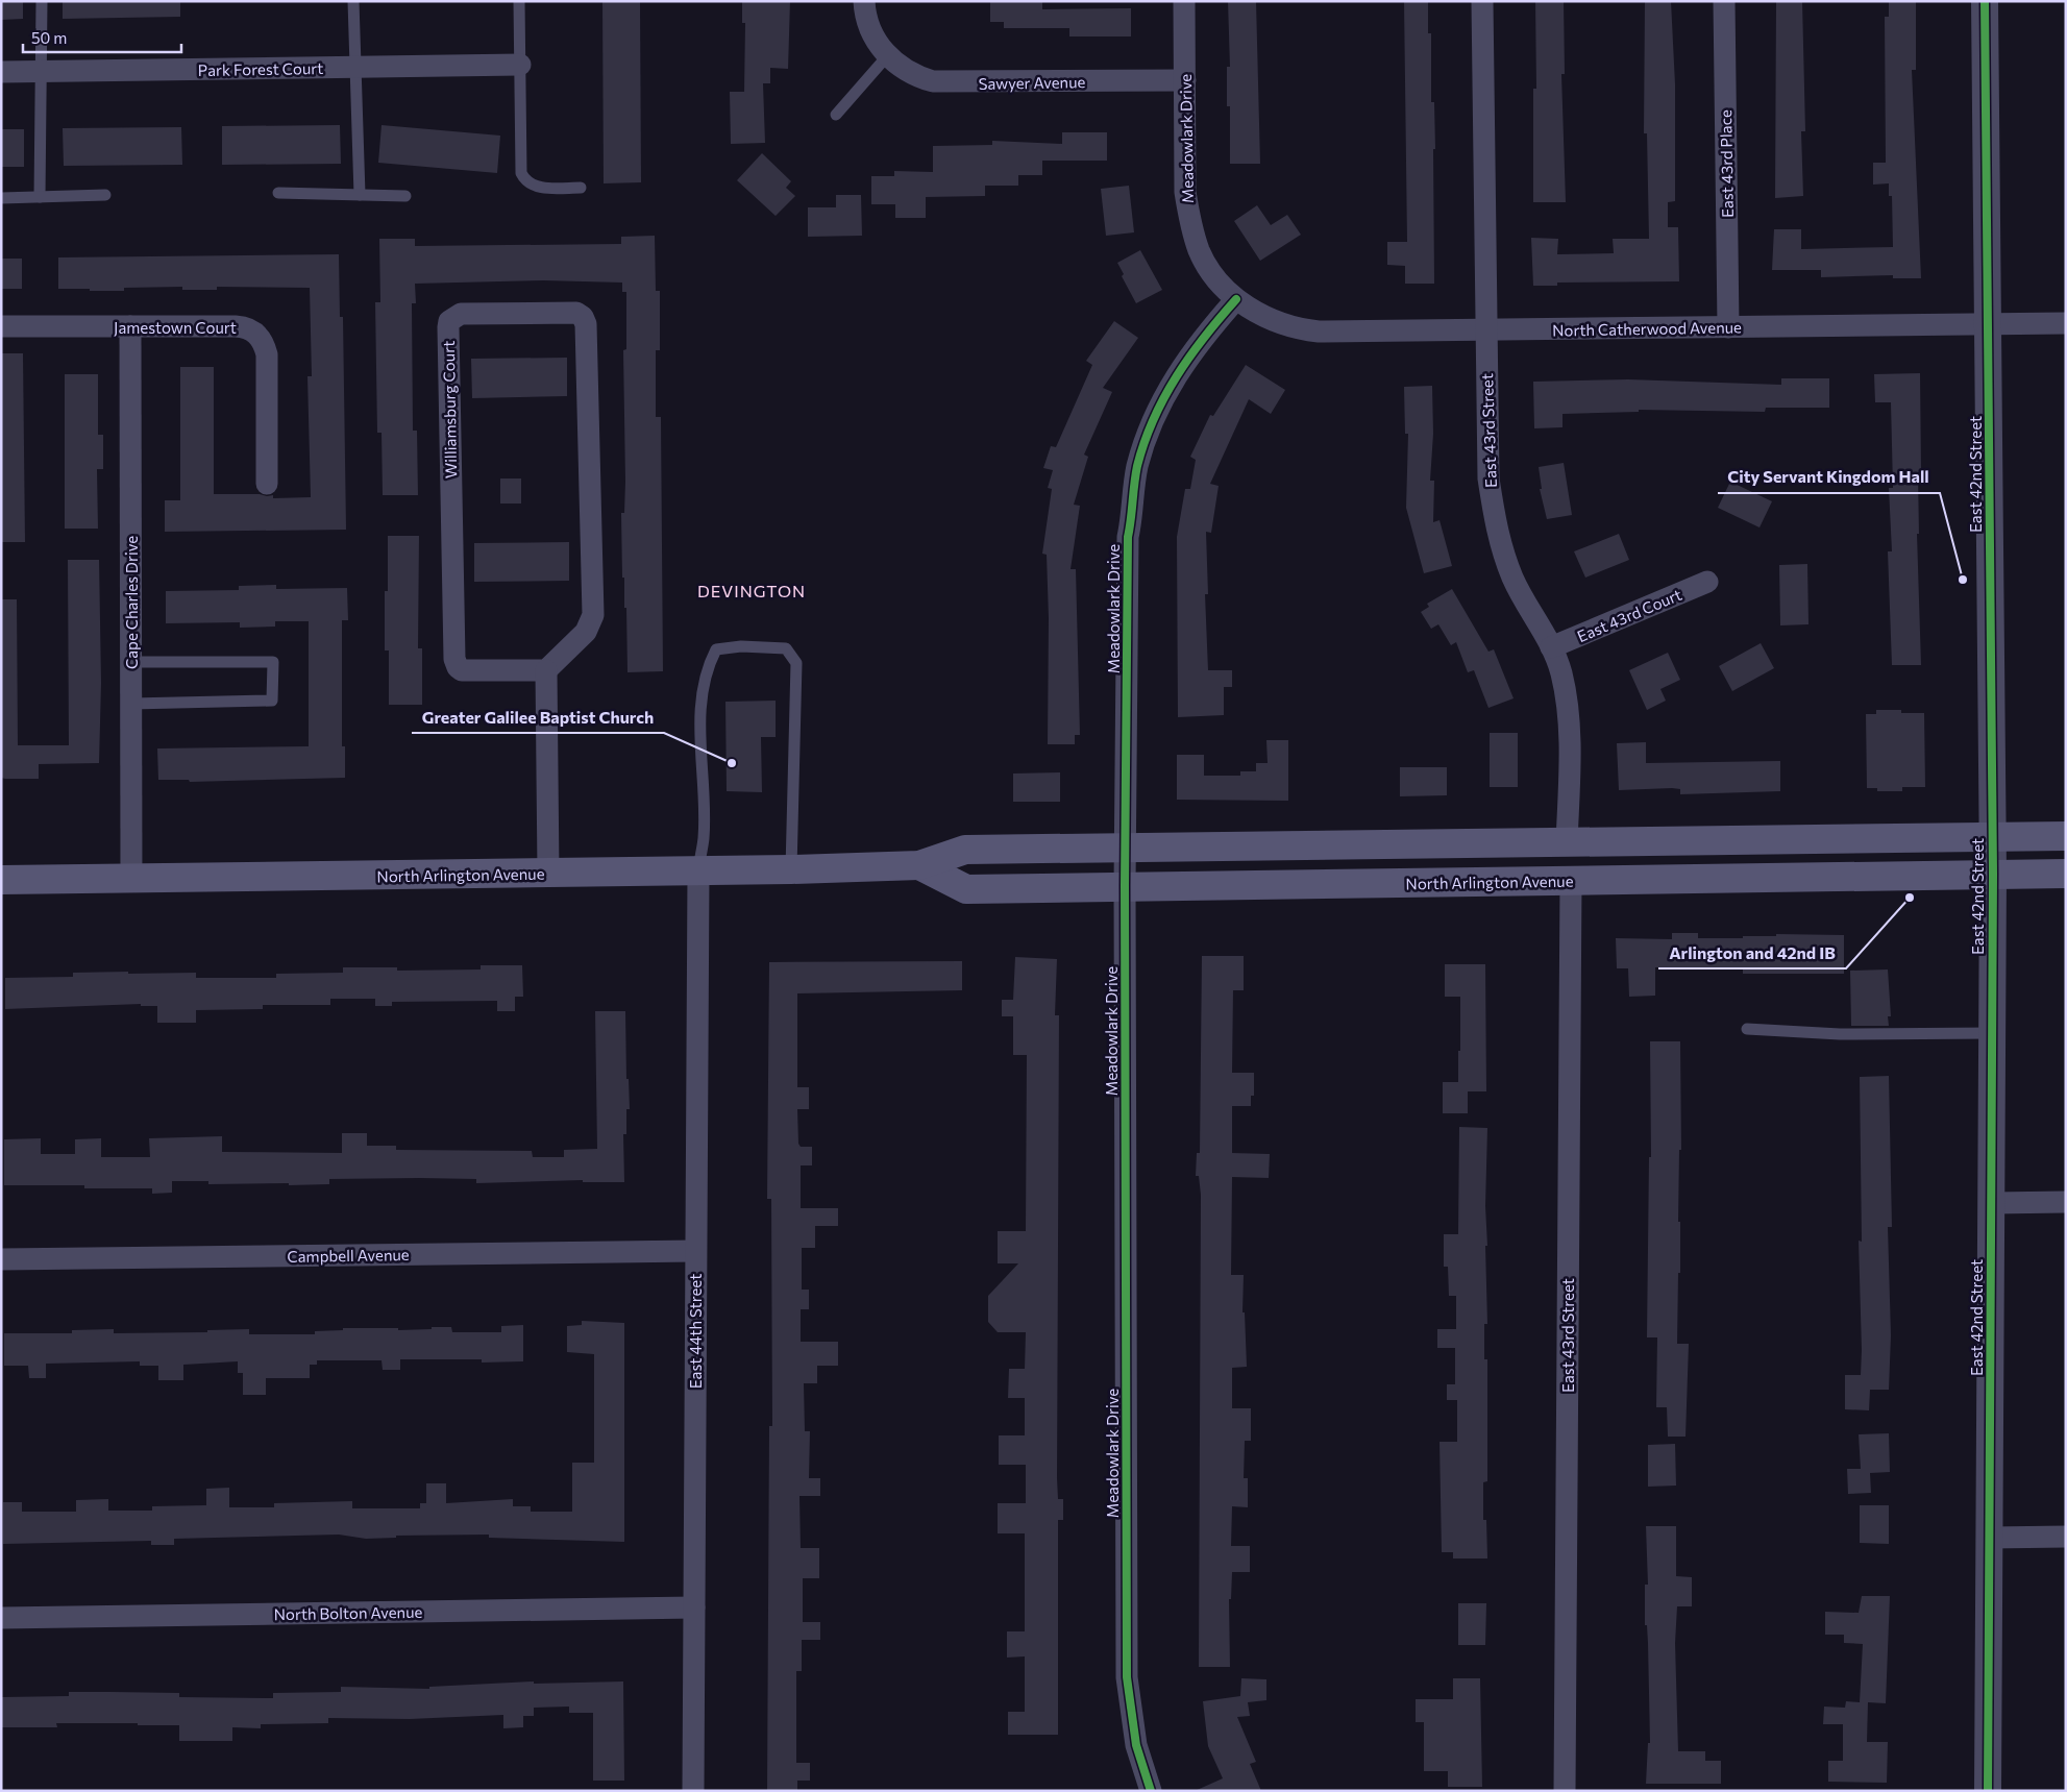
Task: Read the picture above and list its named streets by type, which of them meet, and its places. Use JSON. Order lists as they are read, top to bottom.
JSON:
{
  "streets": {
    "main road": ["North Arlington Avenue"],
    "street": [
      "Park Forest Court",
      "Sawyer Avenue",
      "Meadowlark Drive",
      "East 43rd Place",
      "Jamestown Court",
      "North Catherwood Avenue",
      "Williamsburg Court",
      "East 43rd Street",
      "East 42nd Street",
      "Cape Charles Drive",
      "East 43rd Court",
      "Campbell Avenue",
      "East 44th Street",
      "North Bolton Avenue"
    ]
  },
  "crossings": [
    ["Sawyer Avenue", "Meadowlark Drive"],
    ["Meadowlark Drive", "North Catherwood Avenue"],
    ["Meadowlark Drive", "North Arlington Avenue"],
    ["East 43rd Place", "North Catherwood Avenue"],
    ["Jamestown Court", "Cape Charles Drive"],
    ["North Catherwood Avenue", "East 43rd Street"],
    ["North Catherwood Avenue", "East 42nd Street"],
    ["East 43rd Street", "East 43rd Court"],
    ["East 43rd Street", "North Arlington Avenue"],
    ["East 42nd Street", "North Arlington Avenue"],
    ["Cape Charles Drive", "North Arlington Avenue"],
    ["North Arlington Avenue", "East 44th Street"],
    ["Campbell Avenue", "East 44th Street"],
    ["East 44th Street", "North Bolton Avenue"]
  ],
  "districts": ["DEVINGTON"],
  "places": ["City Servant Kingdom Hall", "Greater Galilee Baptist Church", "Arlington and 42nd IB"],
  "scale_bar": "50 m"
}
